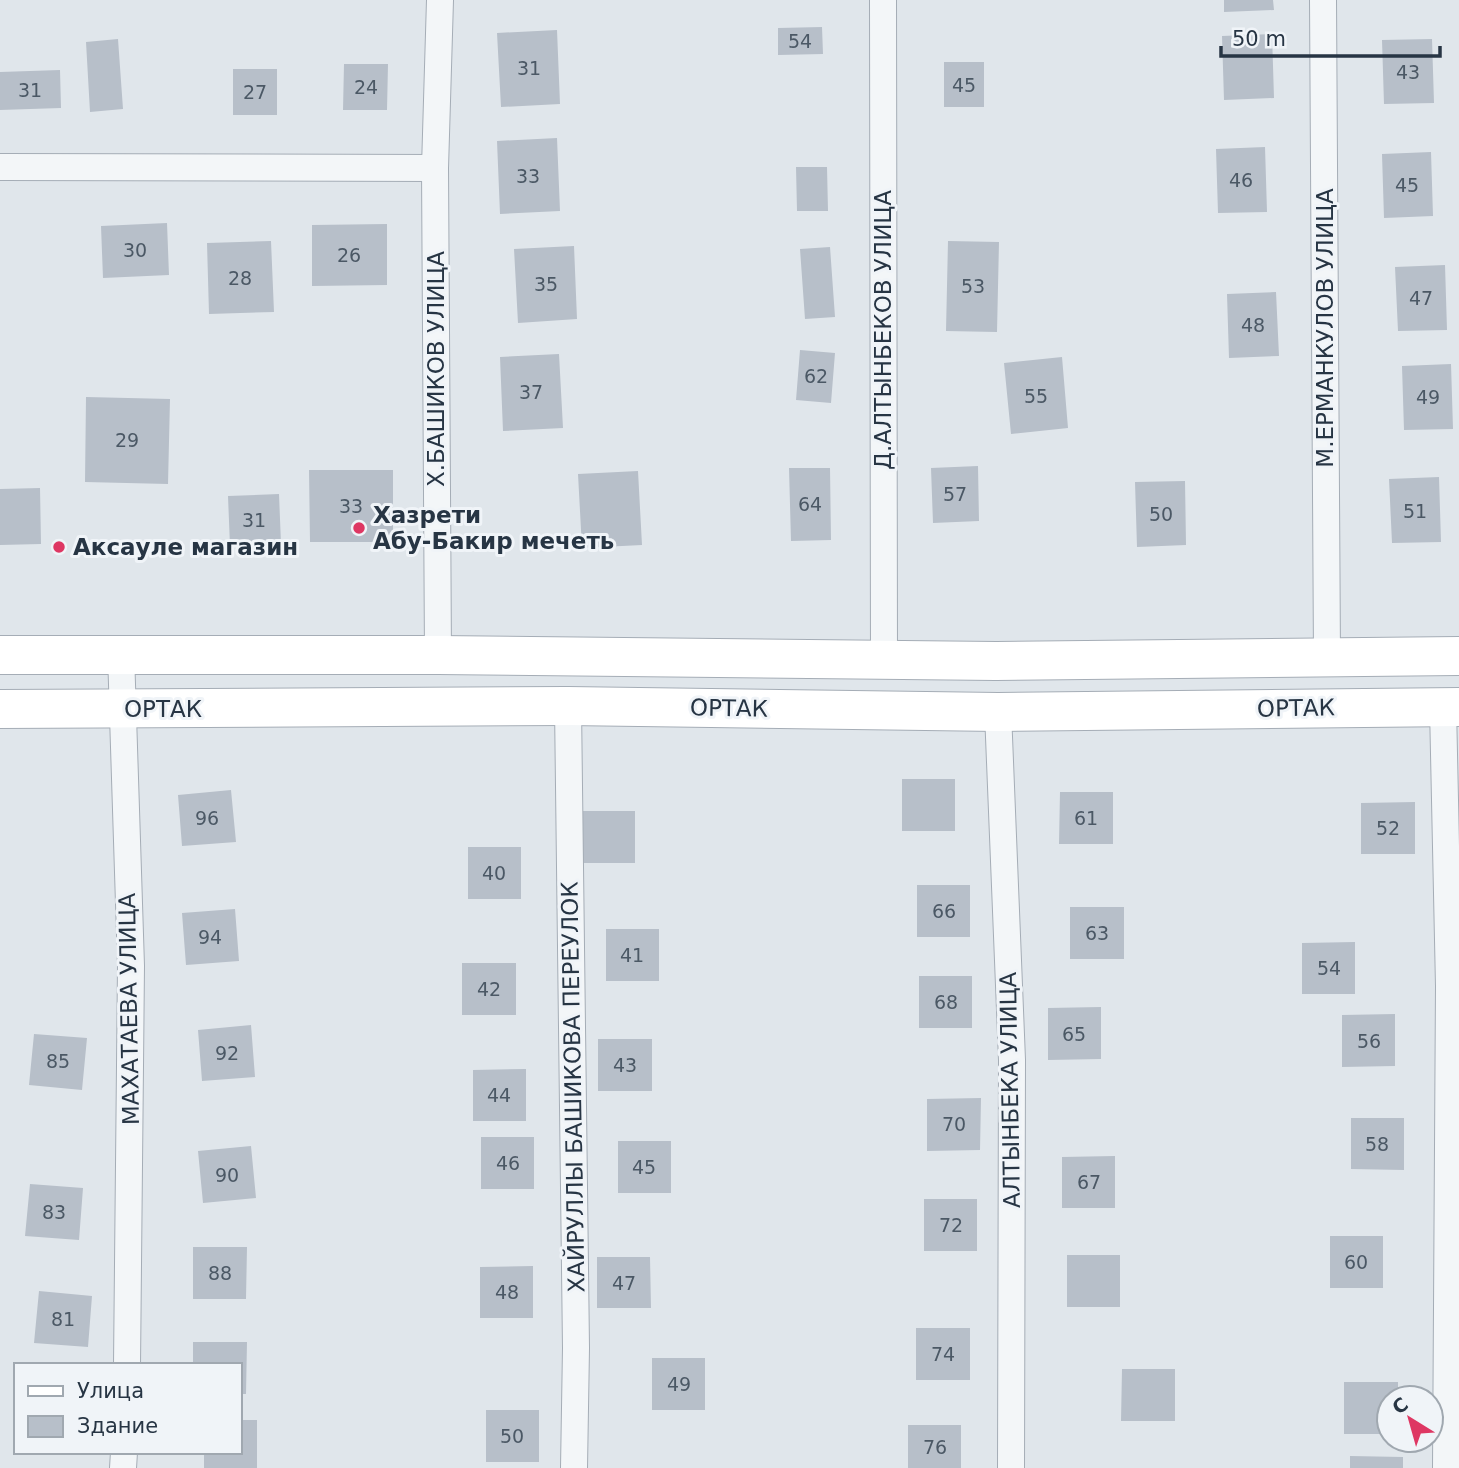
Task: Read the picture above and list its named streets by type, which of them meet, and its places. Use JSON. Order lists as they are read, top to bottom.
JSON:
{
  "streets": {
    "street": [
      "М.ЕРМАНКУЛОВ УЛИЦА",
      "Д.АЛТЫНБЕКОВ УЛИЦА",
      "Х.БАШИКОВ УЛИЦА",
      "ОРТАК",
      "МАХАТАЕВА УЛИЦА",
      "ХАЙРУЛЛЫ БАШИКОВА ПЕРЕУЛОК",
      "АЛТЫНБЕКА УЛИЦА"
    ]
  },
  "crossings": [
    ["ОРТАК", "МАХАТАЕВА УЛИЦА"],
    ["ОРТАК", "ХАЙРУЛЛЫ БАШИКОВА ПЕРЕУЛОК"],
    ["ОРТАК", "АЛТЫНБЕКА УЛИЦА"]
  ],
  "places": ["Хазрети Абу-Бакир мечеть", "Аксауле магазин"],
  "house_numbers": [
    "54",
    "31",
    "43",
    "45",
    "24",
    "31",
    "27",
    "33",
    "46",
    "45",
    "30",
    "26",
    "28",
    "35",
    "53",
    "47",
    "48",
    "62",
    "37",
    "55",
    "49",
    "29",
    "57",
    "64",
    "33",
    "51",
    "50",
    "31",
    "96",
    "61",
    "52",
    "40",
    "66",
    "63",
    "94",
    "41",
    "54",
    "42",
    "68",
    "65",
    "56",
    "92",
    "85",
    "43",
    "44",
    "70",
    "58",
    "46",
    "45",
    "90",
    "67",
    "83",
    "72",
    "60",
    "88",
    "47",
    "48",
    "81",
    "74",
    "49",
    "50",
    "76"
  ],
  "legend": ["Улица", "Здание"],
  "scale_bar": "50 m",
  "north": "top left"
}
